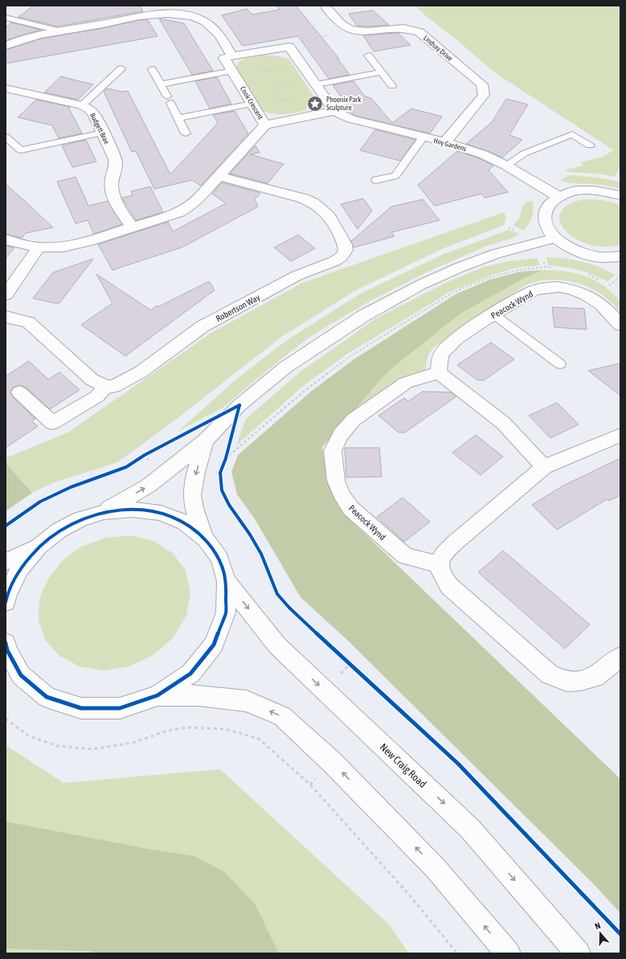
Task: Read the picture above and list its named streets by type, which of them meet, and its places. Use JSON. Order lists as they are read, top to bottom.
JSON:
{
  "streets": {
    "street": [
      "Lindsay Drive",
      "Cook Crescent",
      "Budgett Brae",
      "Hoy Gardens",
      "Peacock Wynd",
      "Robertson Way",
      "New Craig Road"
    ]
  },
  "crossings": [
    ["Lindsay Drive", "Hoy Gardens"],
    ["Cook Crescent", "Budgett Brae"],
    ["Cook Crescent", "Robertson Way"]
  ],
  "places": {
    "place": ["Phoenix Park Sculpture"]
  },
  "north": "top"
}
